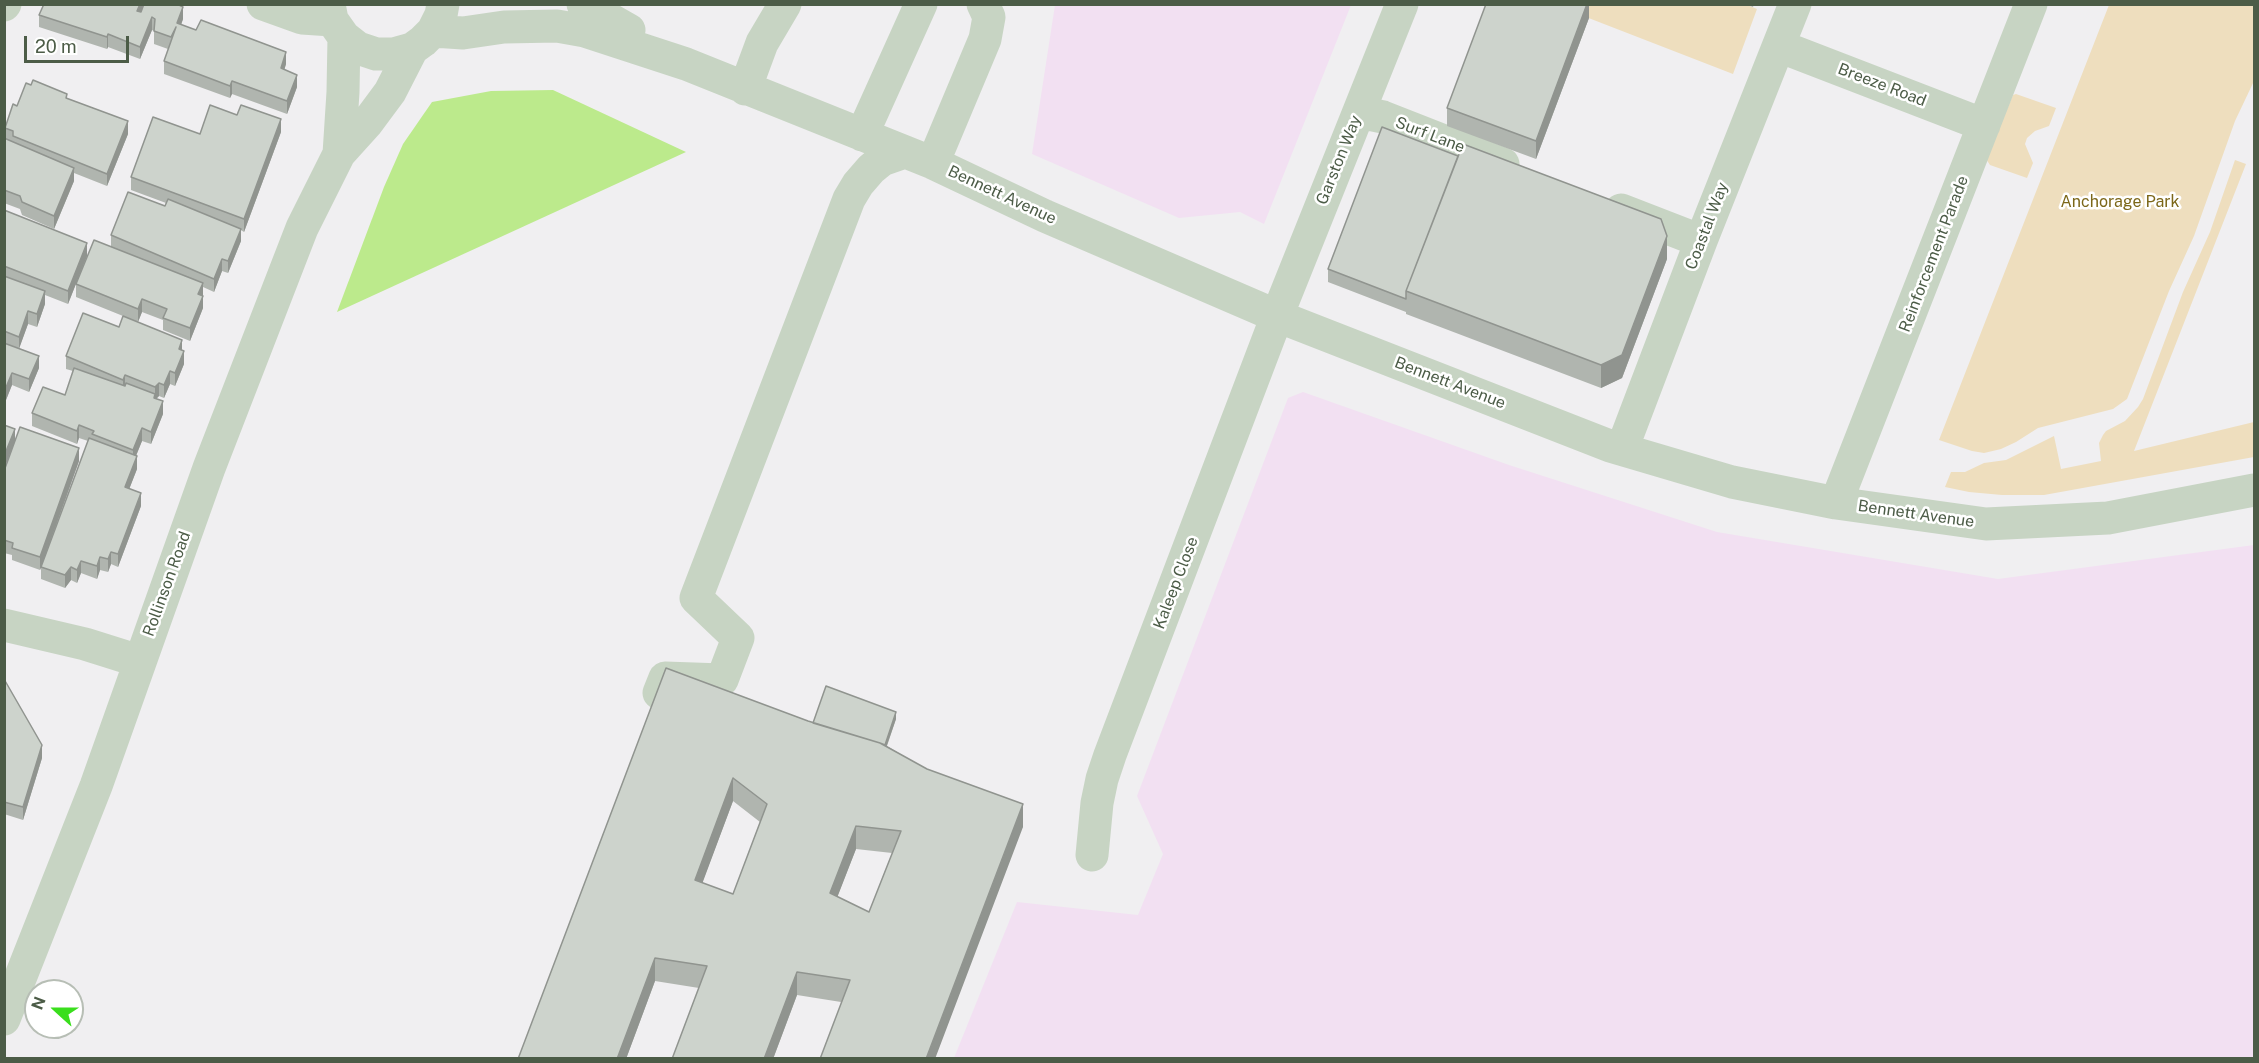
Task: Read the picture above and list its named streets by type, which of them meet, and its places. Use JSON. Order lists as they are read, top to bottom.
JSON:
{
  "streets": {
    "street": [
      "Breeze Road",
      "Surf Lane",
      "Garston Way",
      "Bennett Avenue",
      "Coastal Way",
      "Reinforcement Parade",
      "Kaleep Close",
      "Rollinson Road"
    ]
  },
  "crossings": [
    ["Breeze Road", "Coastal Way"],
    ["Breeze Road", "Reinforcement Parade"],
    ["Surf Lane", "Garston Way"],
    ["Garston Way", "Bennett Avenue"],
    ["Garston Way", "Kaleep Close"],
    ["Bennett Avenue", "Coastal Way"],
    ["Bennett Avenue", "Reinforcement Parade"],
    ["Bennett Avenue", "Kaleep Close"],
    ["Bennett Avenue", "Rollinson Road"]
  ],
  "parks": ["Anchorage Park"],
  "scale_bar": "20 m",
  "north": "left"
}
